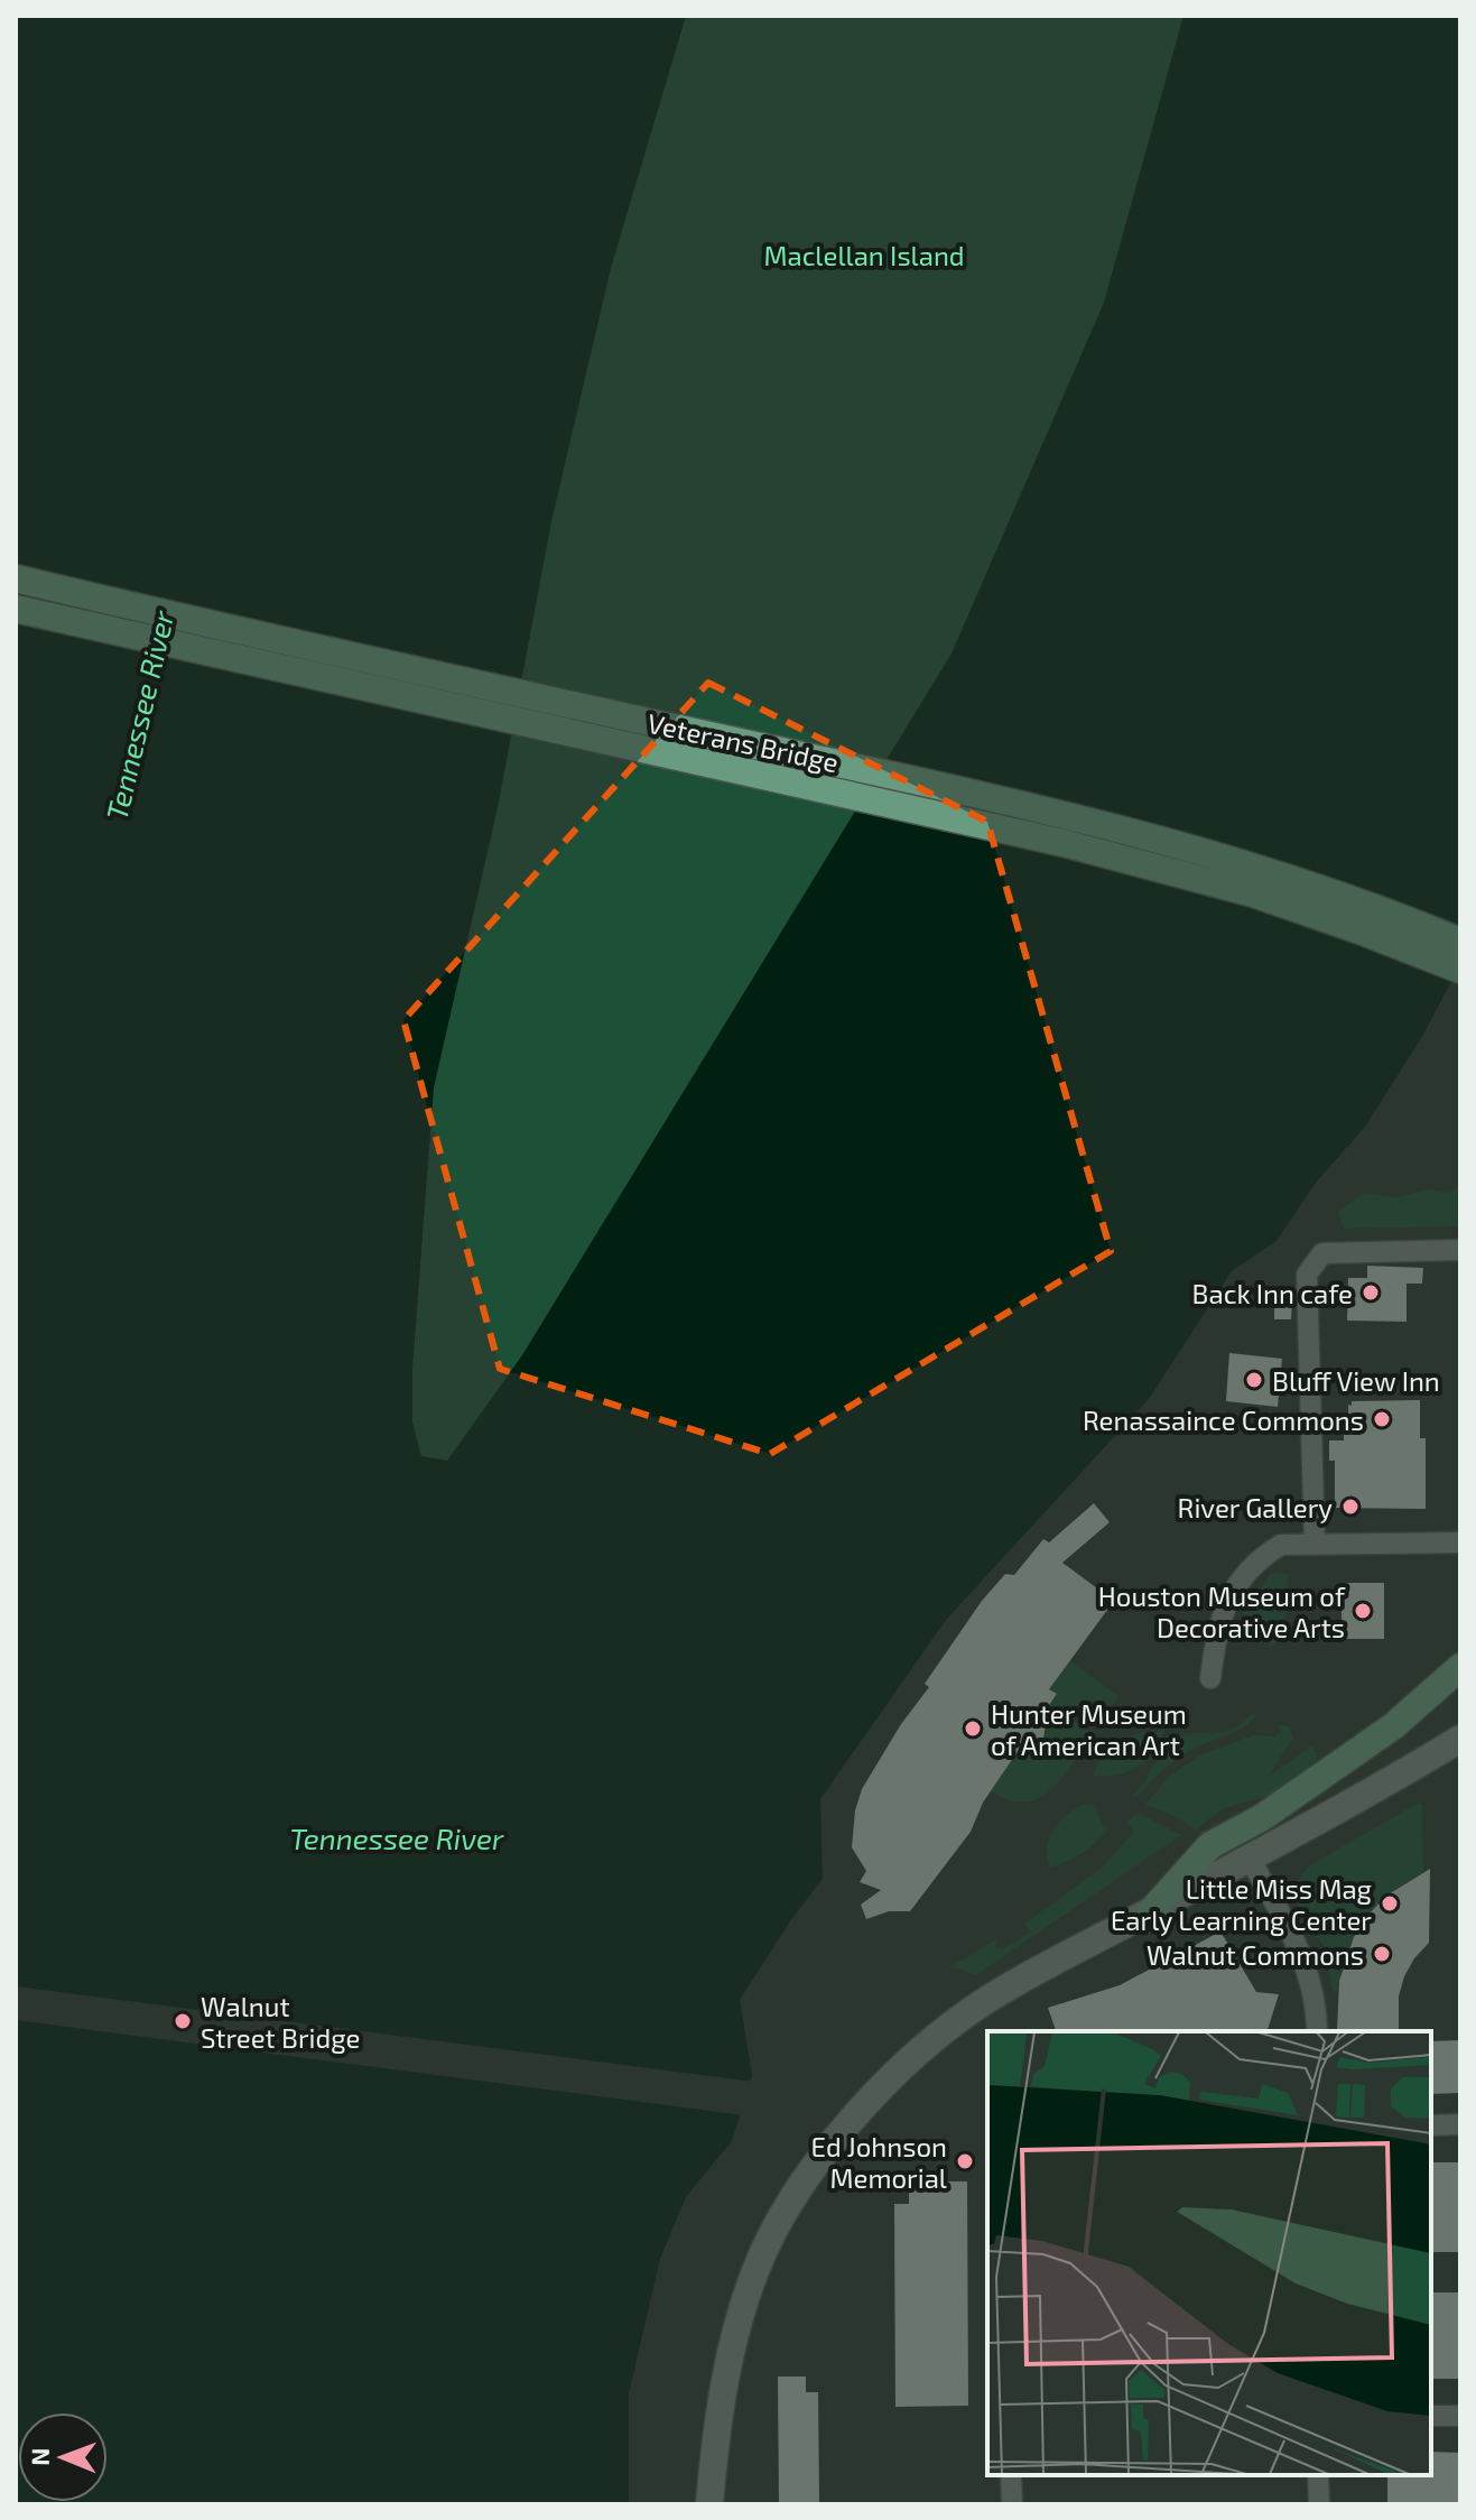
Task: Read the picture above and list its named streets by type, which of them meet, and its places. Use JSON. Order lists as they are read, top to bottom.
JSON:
{
  "streets": {
    "main road": ["Veterans Bridge"]
  },
  "water": ["Tennessee River"],
  "parks": ["Maclellan Island"],
  "places": [
    "Back Inn cafe",
    "Bluff View Inn",
    "Renassaince Commons",
    "River Gallery",
    "Houston Museum of Decorative Arts",
    "Hunter Museum of American Art",
    "Little Miss Mag Early Learning Center",
    "Walnut Commons",
    "Walnut Street Bridge",
    "Ed Johnson Memorial"
  ],
  "north": "left"
}
